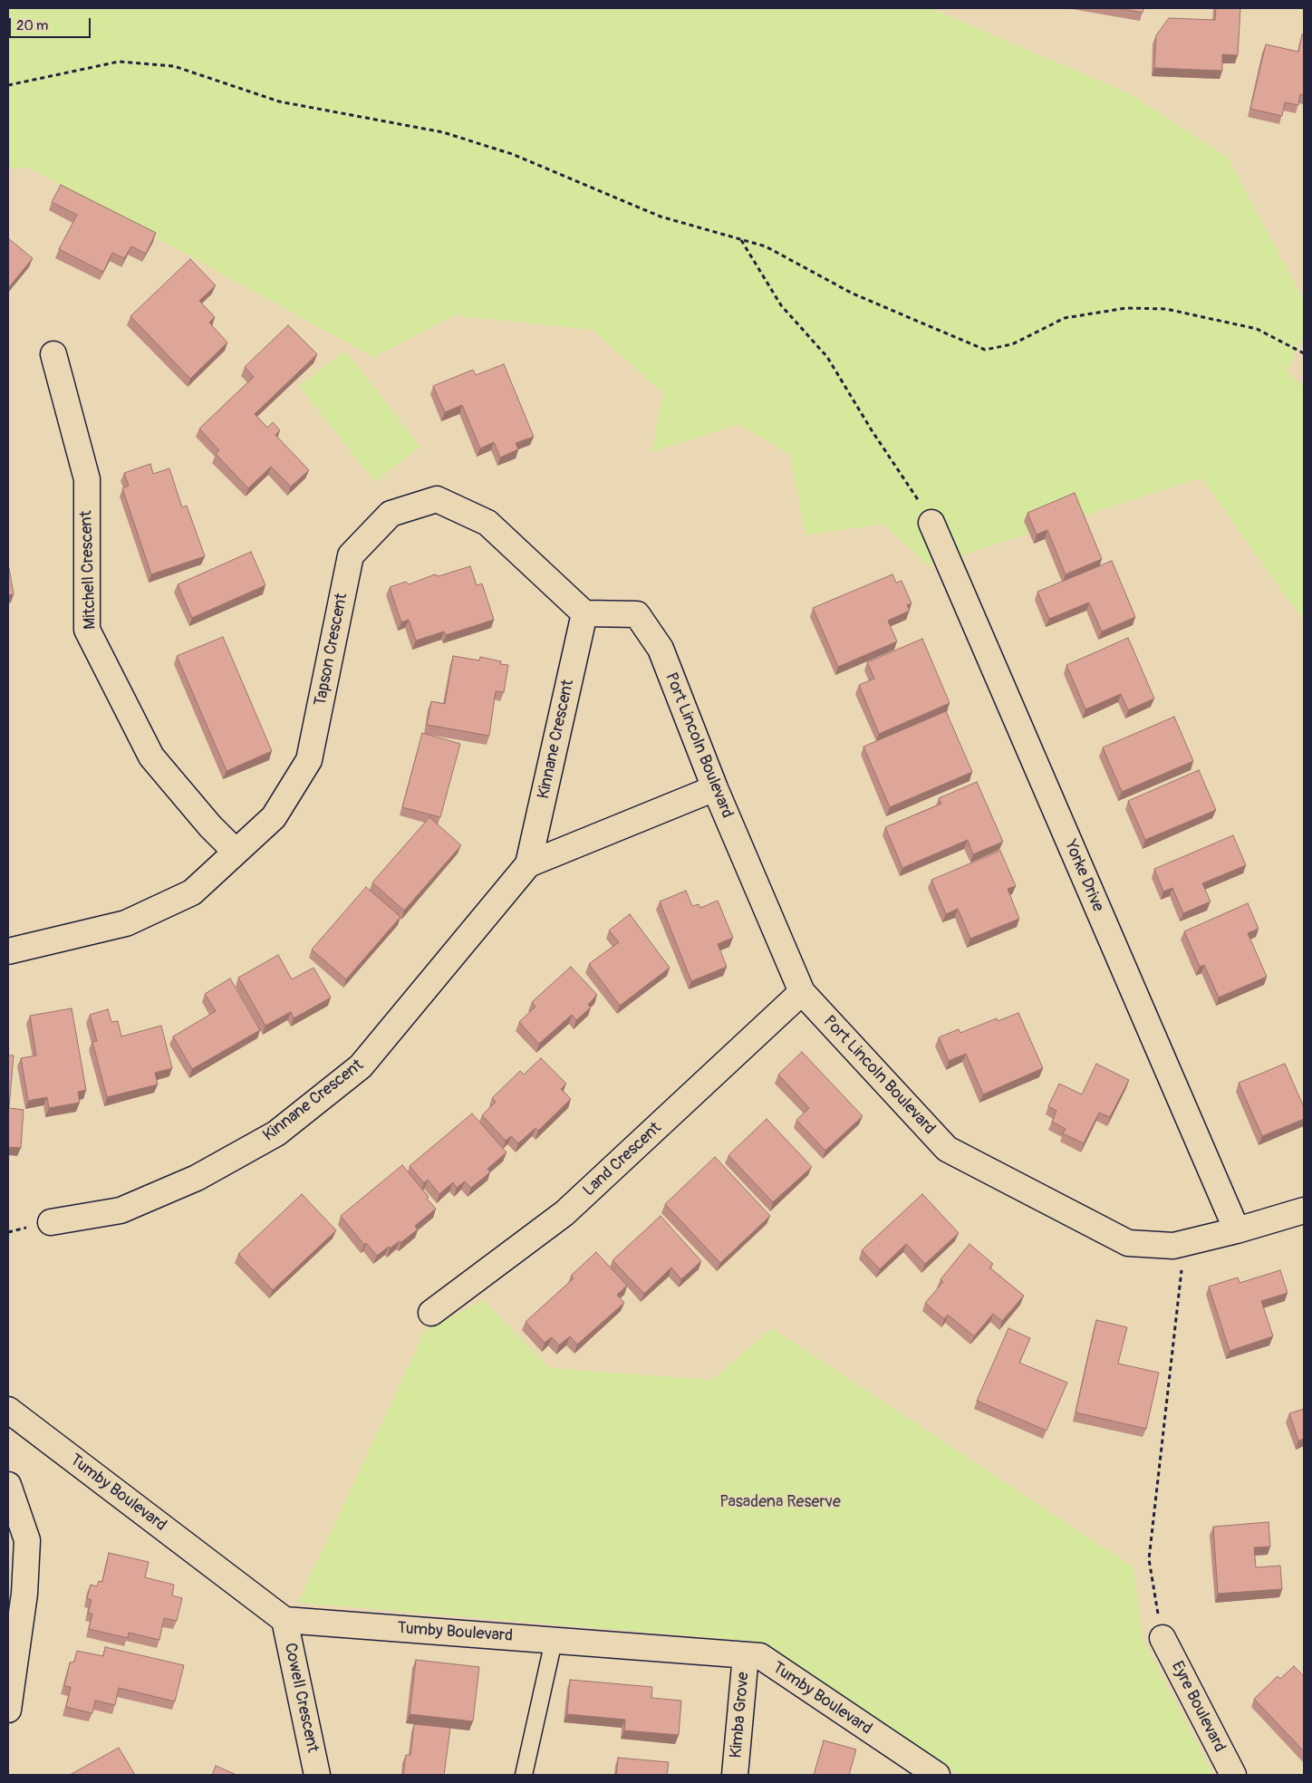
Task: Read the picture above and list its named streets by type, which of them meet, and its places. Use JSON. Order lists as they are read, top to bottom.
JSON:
{
  "streets": {
    "street": [
      "Mitchell Crescent",
      "Tapson Crescent",
      "Kinnane Crescent",
      "Port Lincoln Boulevard",
      "Yorke Drive",
      "Land Crescent",
      "Tumby Boulevard",
      "Cowell Crescent",
      "Eyre Boulevard",
      "Kimba Grove"
    ]
  },
  "crossings": [
    ["Mitchell Crescent", "Tapson Crescent"],
    ["Tapson Crescent", "Kinnane Crescent"],
    ["Tapson Crescent", "Port Lincoln Boulevard"],
    ["Kinnane Crescent", "Port Lincoln Boulevard"],
    ["Port Lincoln Boulevard", "Yorke Drive"],
    ["Port Lincoln Boulevard", "Land Crescent"],
    ["Tumby Boulevard", "Cowell Crescent"],
    ["Tumby Boulevard", "Kimba Grove"]
  ],
  "parks": ["Pasadena Reserve"],
  "scale_bar": "20 m"
}
